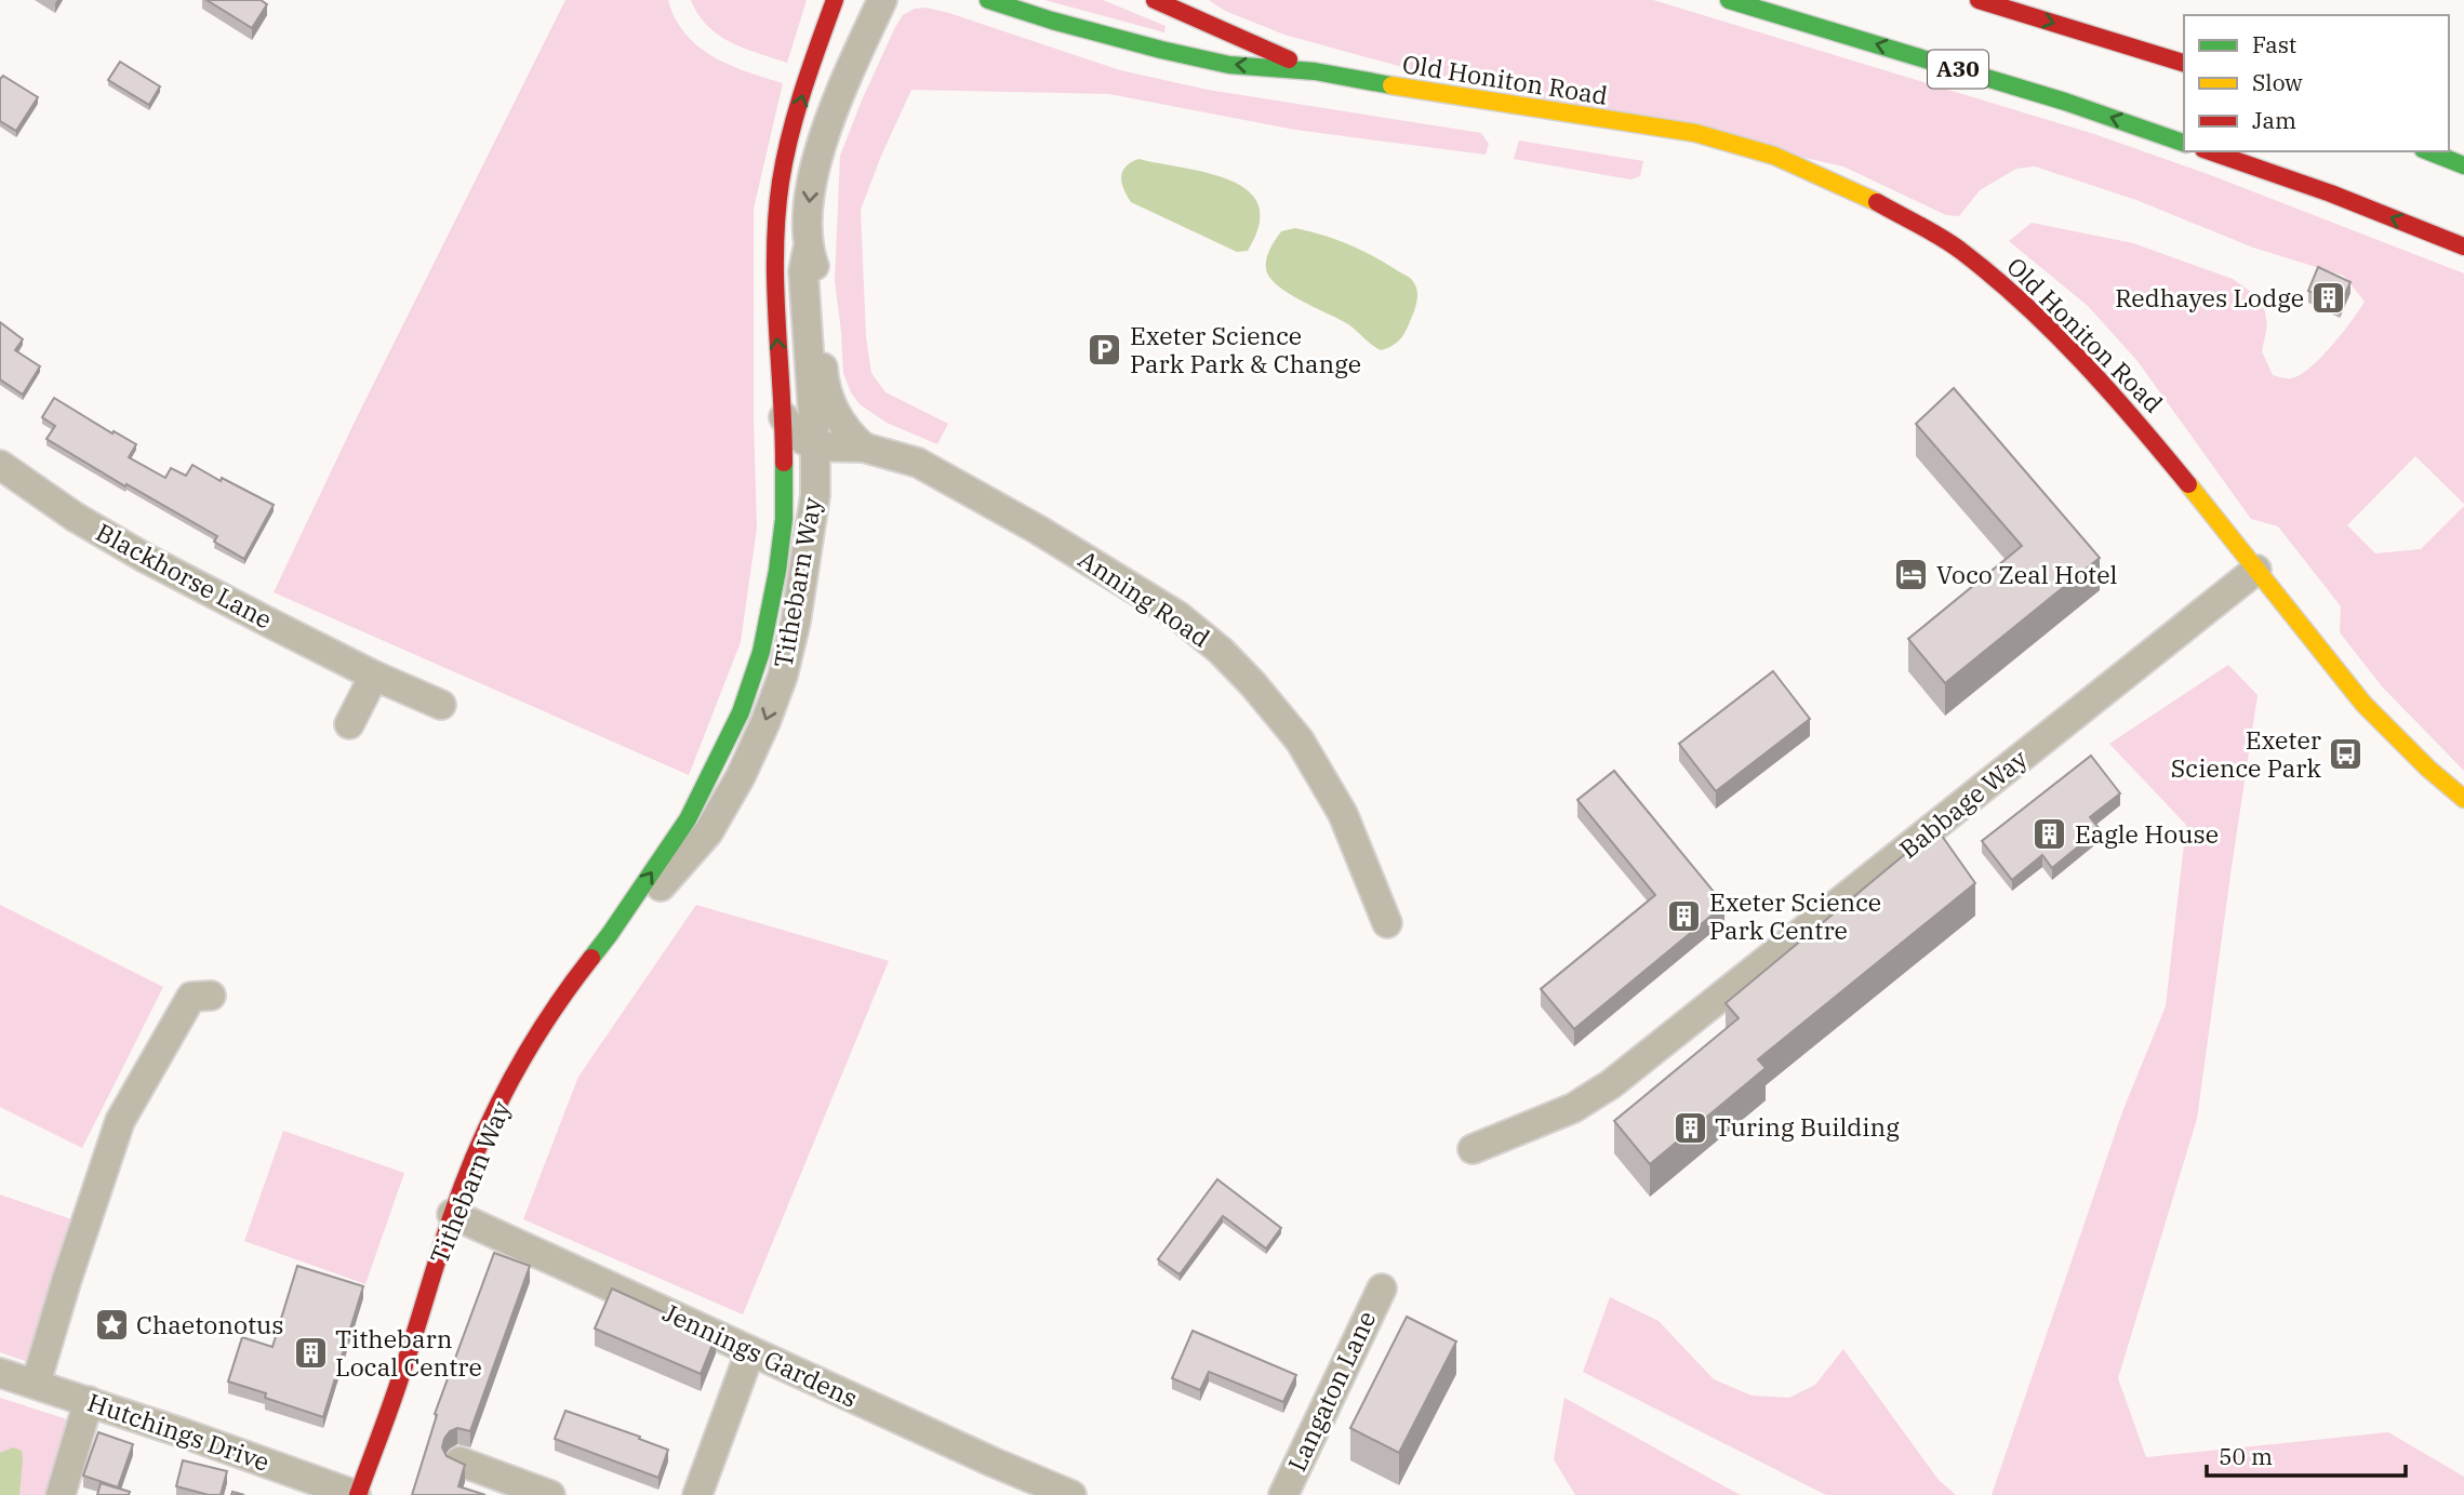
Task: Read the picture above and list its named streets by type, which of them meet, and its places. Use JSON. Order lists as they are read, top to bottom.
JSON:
{
  "streets": {
    "main road": ["A30", "Old Honiton Road", "Tithebarn Way"],
    "street": [
      "Blackhorse Lane",
      "Anning Road",
      "Babbage Way",
      "Jennings Gardens",
      "Langaton Lane",
      "Hutchings Drive"
    ]
  },
  "crossings": [
    ["Old Honiton Road", "Babbage Way"],
    ["Tithebarn Way", "Anning Road"],
    ["Tithebarn Way", "Jennings Gardens"],
    ["Tithebarn Way", "Hutchings Drive"]
  ],
  "places": {
    "building": [
      "Redhayes Lodge",
      "Eagle House",
      "Exeter Science Park Centre",
      "Turing Building",
      "Tithebarn Local Centre"
    ],
    "parking": ["Exeter Science Park Park & Change"],
    "hotel": ["Voco Zeal Hotel"],
    "bus stop": ["Exeter Science Park"],
    "place": ["Chaetonotus"]
  },
  "legend": ["Fast", "Slow", "Jam"],
  "scale_bar": "50 m"
}
